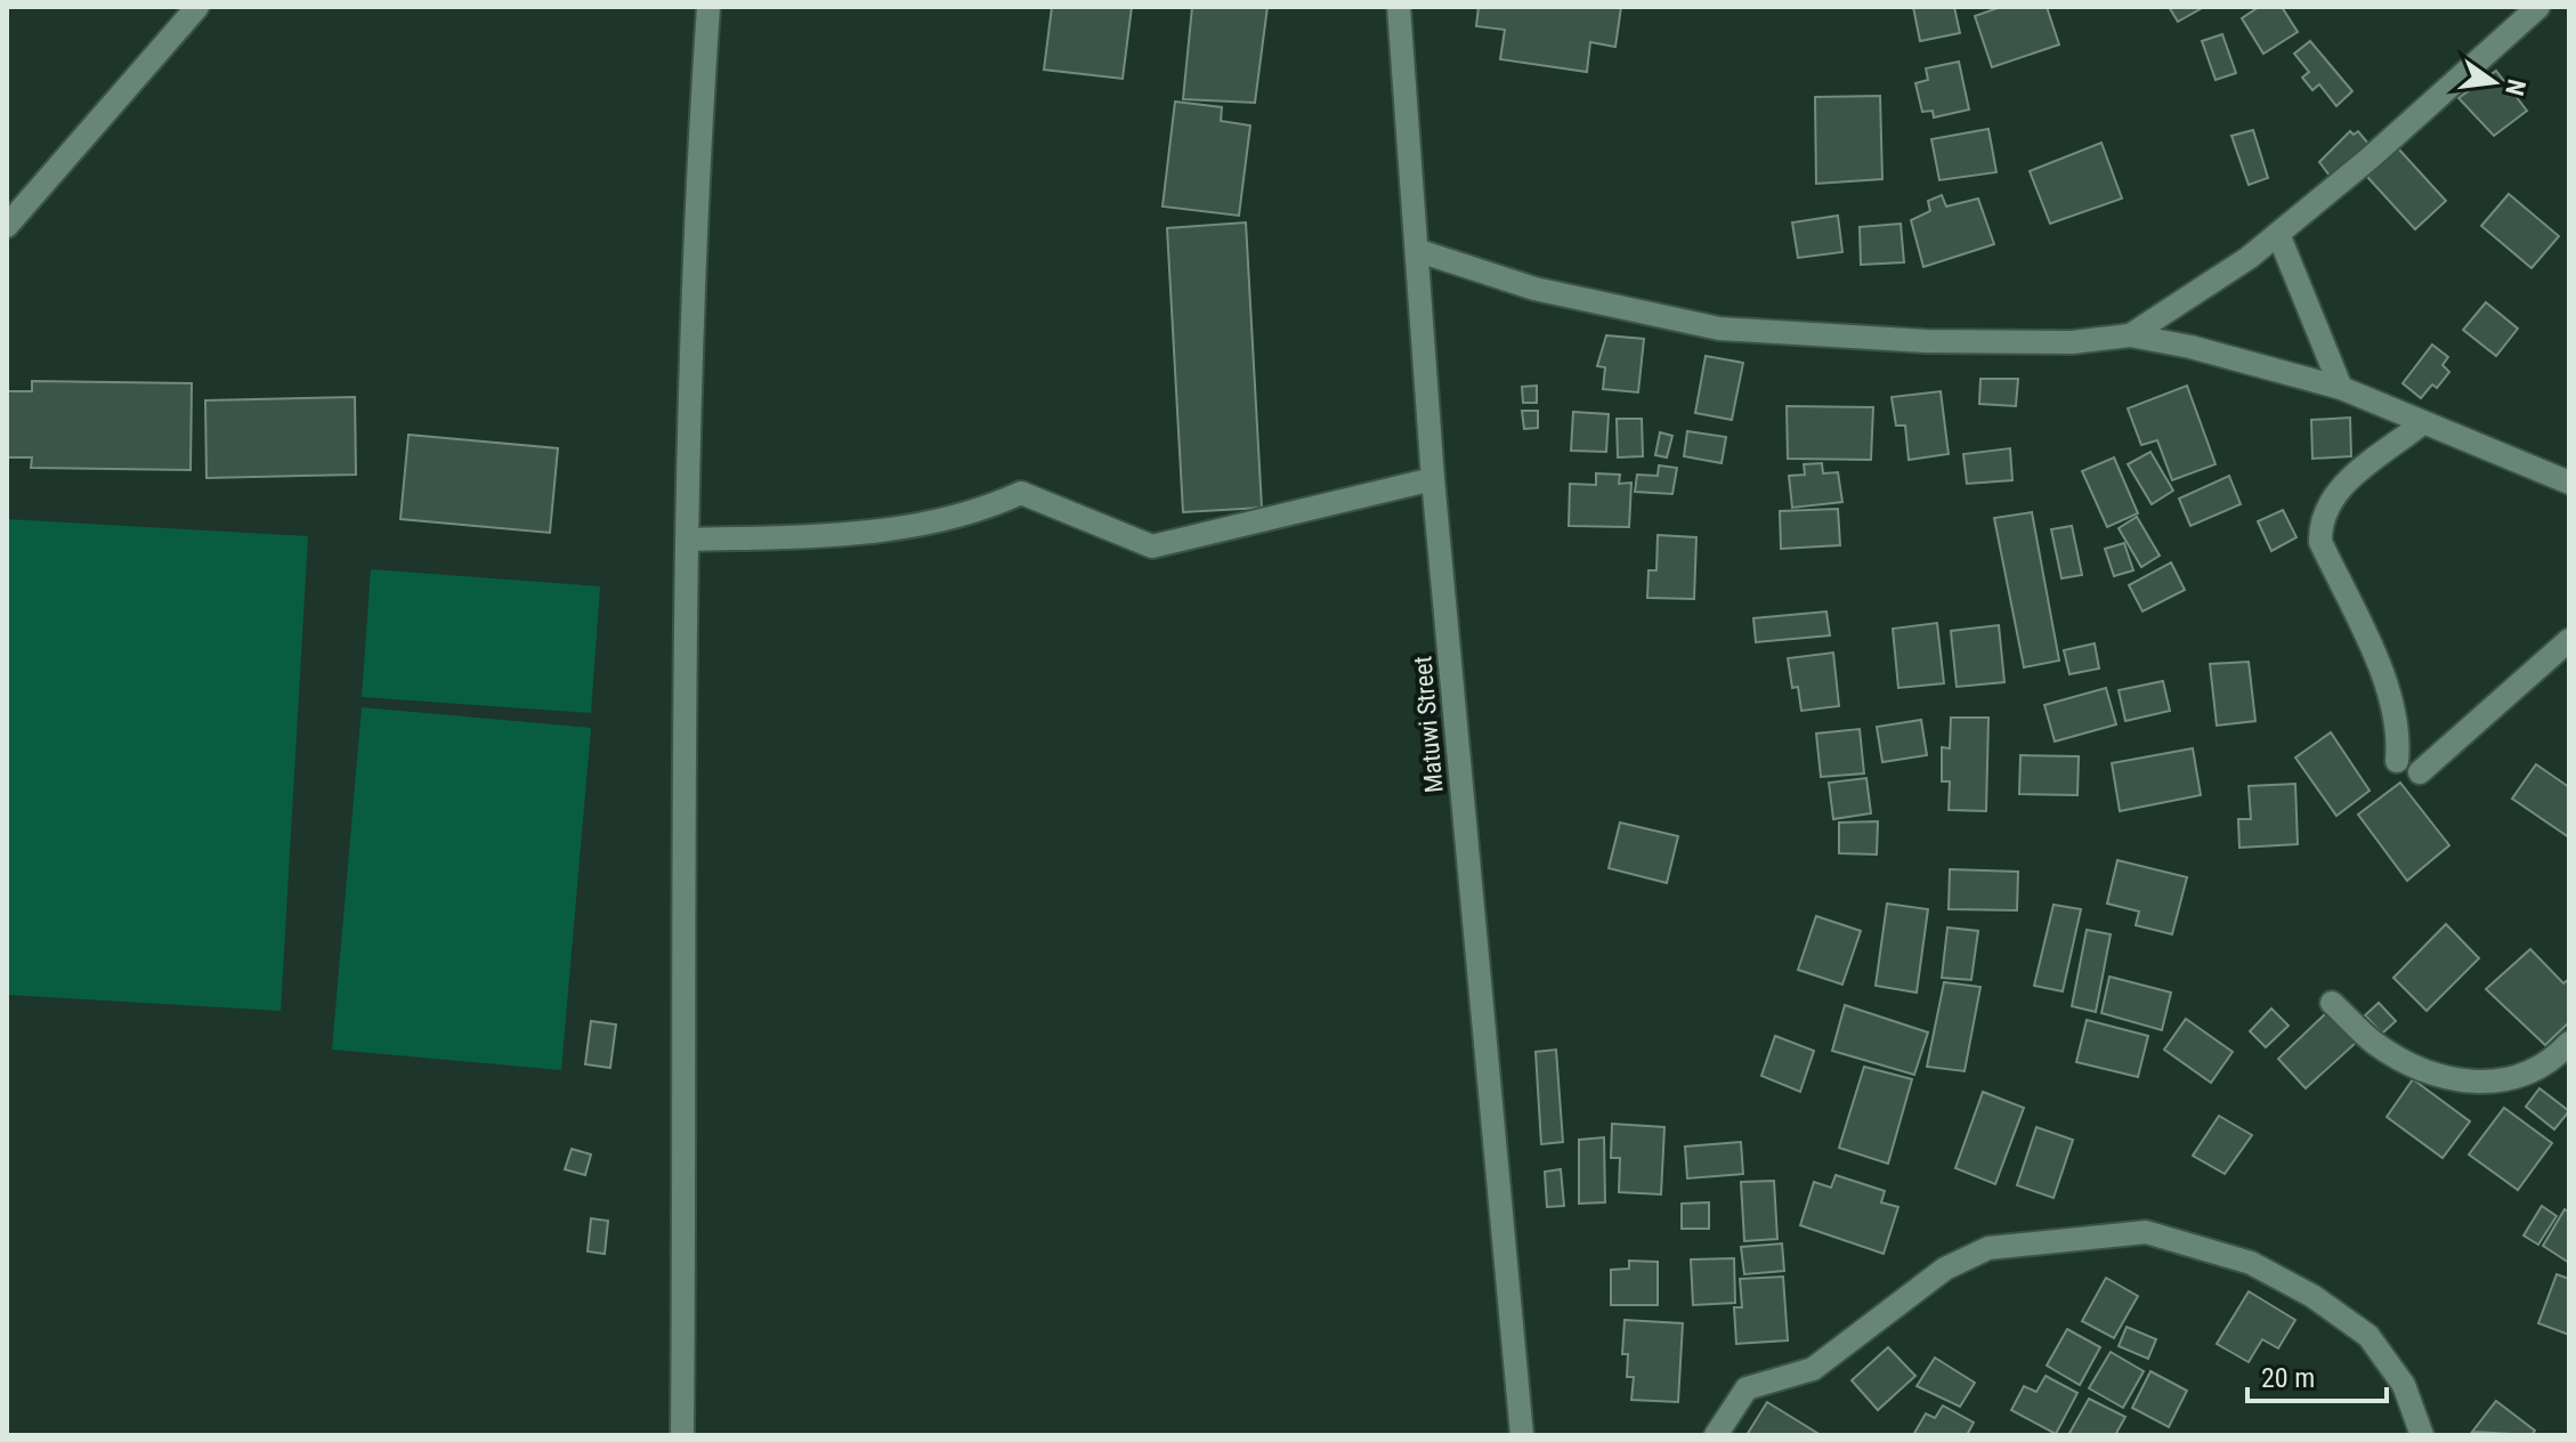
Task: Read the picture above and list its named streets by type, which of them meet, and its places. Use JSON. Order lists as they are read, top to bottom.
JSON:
{
  "streets": {
    "street": ["Matuwi Street"]
  },
  "scale_bar": "20 m",
  "north": "right"
}
